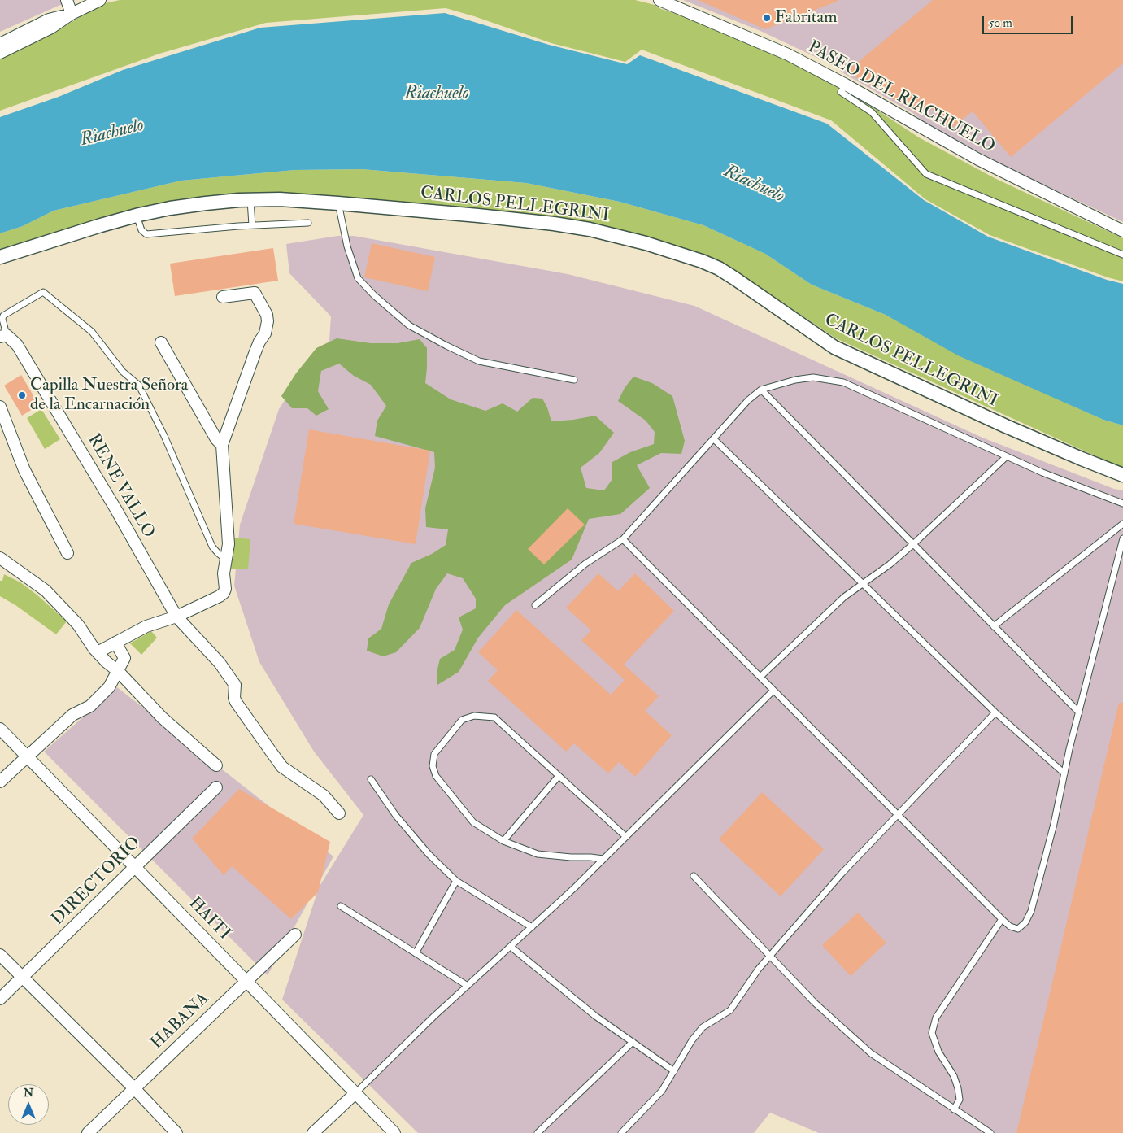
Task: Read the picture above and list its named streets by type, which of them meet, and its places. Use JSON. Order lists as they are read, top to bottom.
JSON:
{
  "streets": {
    "street": [
      "PASEO DEL RIACHUELO",
      "CARLOS PELLEGRINI",
      "RENE VALLO",
      "DIRECTORIO",
      "HAITI",
      "HABANA"
    ]
  },
  "crossings": [
    ["DIRECTORIO", "HAITI"],
    ["HAITI", "HABANA"]
  ],
  "water": ["Riachuelo"],
  "places": ["Fabritam", "Capilla Nuestra Señora de la Encarnación"],
  "scale_bar": "50 m",
  "north": "top"
}
